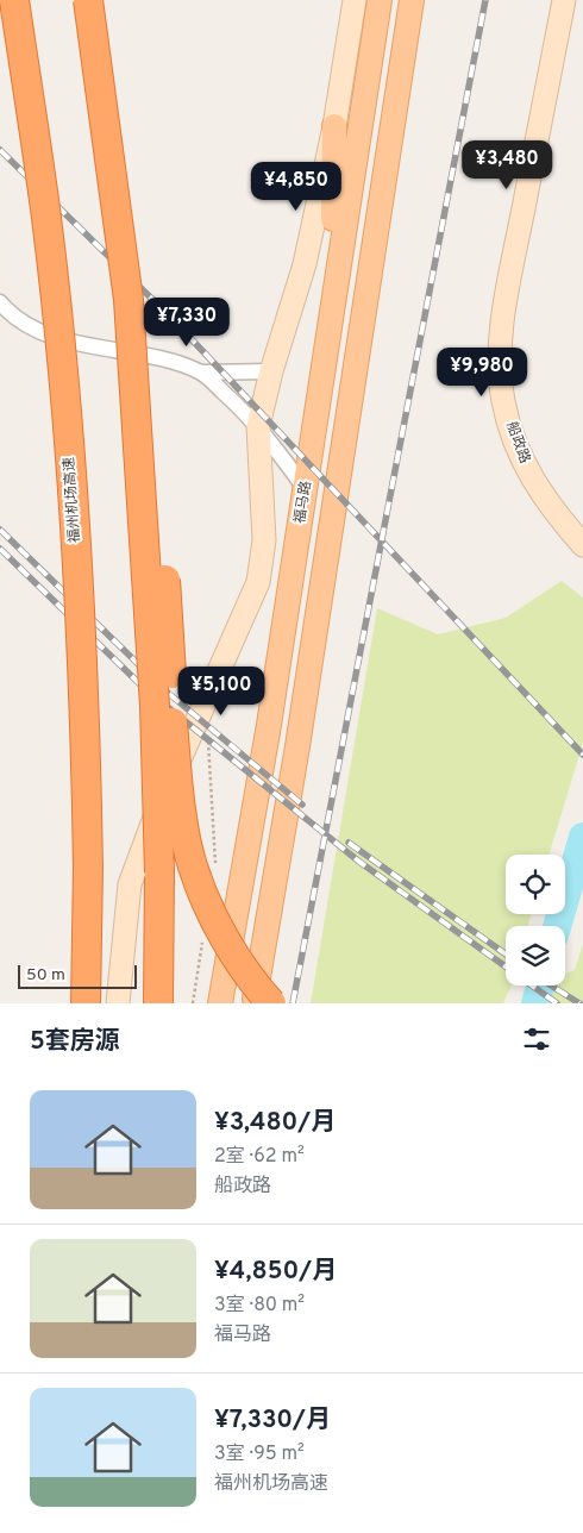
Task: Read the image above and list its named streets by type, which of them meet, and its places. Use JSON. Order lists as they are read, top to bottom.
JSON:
{
  "streets": {
    "highway": ["福州机场高速"],
    "main road": ["福马路"],
    "street": ["船政路"]
  },
  "scale_bar": "50 m",
  "page": {
    "price": [
      "¥3,480",
      "¥4,850",
      "¥7,330",
      "¥9,980",
      "¥5,100"
    ],
    "scale": "50 m",
    "heading": "5套房源",
    "list": [
      {
        "name": "¥3,480/月",
        "note": "2室 · 62 m² · 船政路"
      },
      {
        "name": "¥4,850/月",
        "note": "3室 · 80 m² · 福马路"
      },
      {
        "name": "¥7,330/月",
        "note": "3室 · 95 m² · 福州机场高速"
      }
    ]
  }
}
